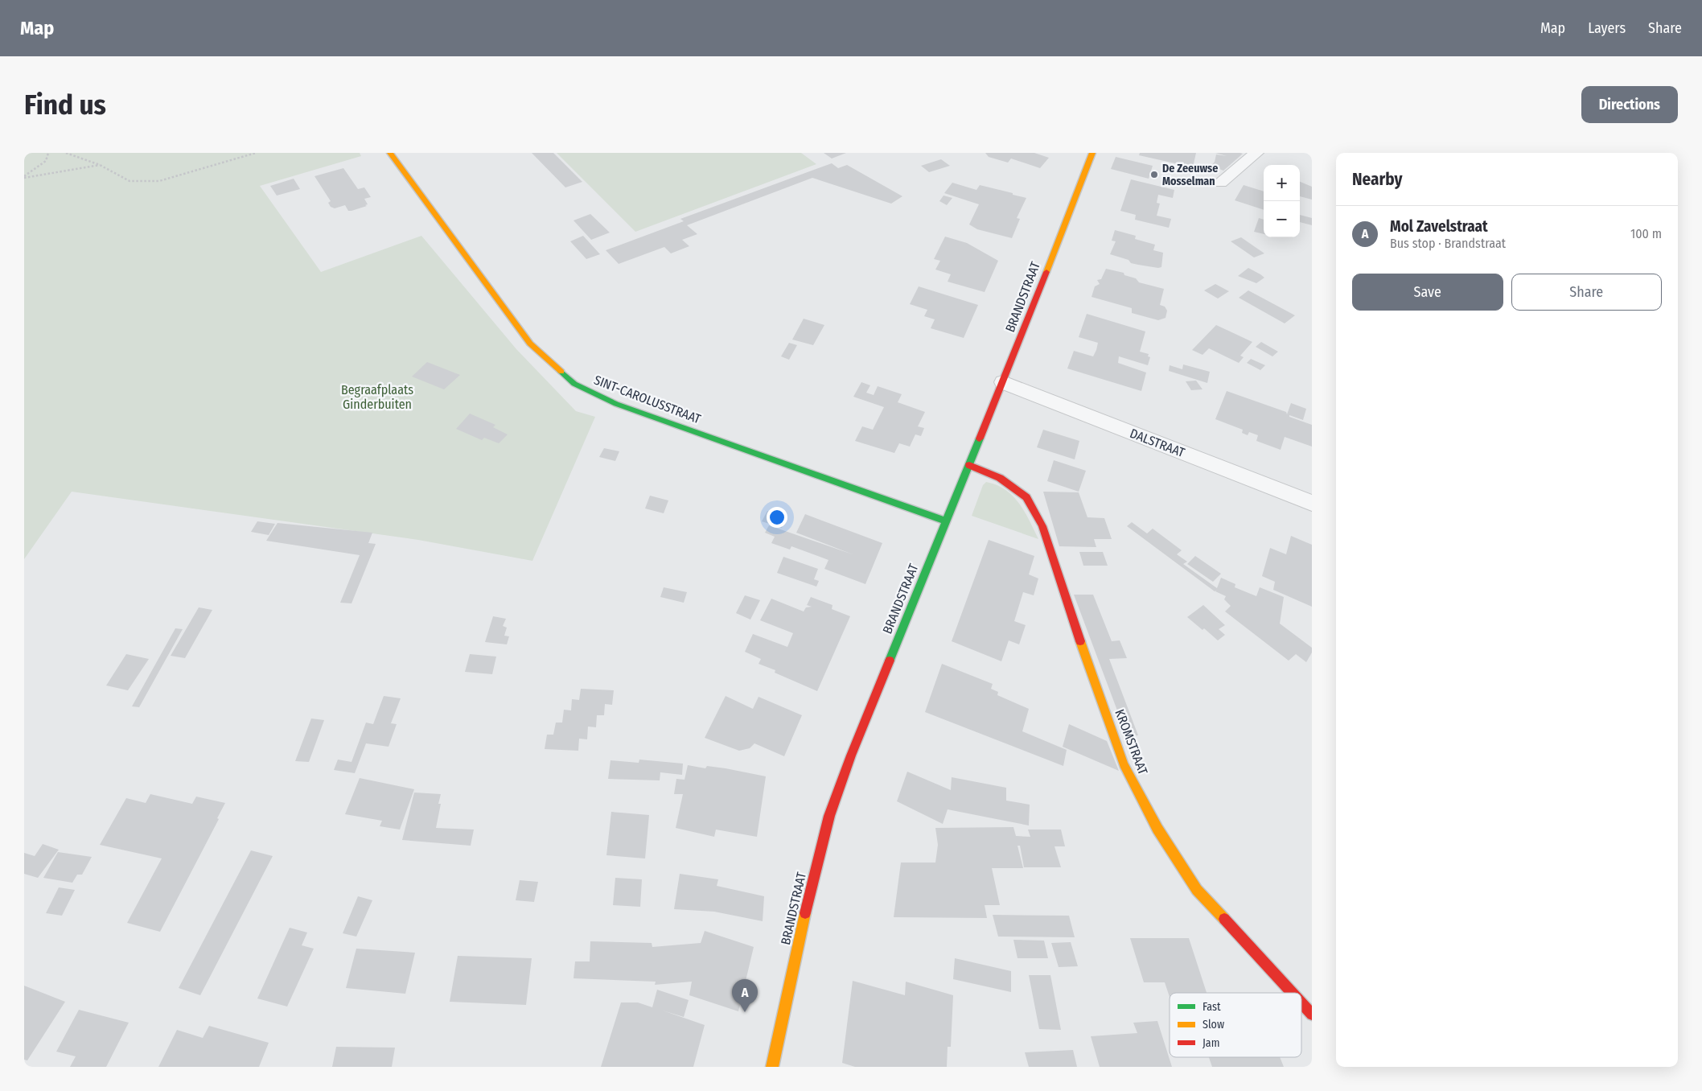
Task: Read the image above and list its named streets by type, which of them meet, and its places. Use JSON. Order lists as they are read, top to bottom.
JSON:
{
  "streets": {
    "street": [
      "BRANDSTRAAT",
      "SINT-CAROLUSSTRAAT",
      "DALSTRAAT",
      "KROMSTRAAT"
    ]
  },
  "crossings": [
    ["BRANDSTRAAT", "SINT-CAROLUSSTRAAT"],
    ["BRANDSTRAAT", "DALSTRAAT"],
    ["BRANDSTRAAT", "KROMSTRAAT"]
  ],
  "parks": ["Begraafplaats Ginderbuiten"],
  "places": ["De Zeeuwse Mosselman"],
  "legend": ["Fast", "Slow", "Jam"],
  "page": {
    "header": "Map",
    "nav": ["Map", "Layers", "Share"],
    "buttons": [
      "Directions",
      ["Save", "Share"]
    ],
    "title": "Find us",
    "heading": "Nearby",
    "map_buttons": ["+", "−"],
    "list": [
      {
        "mark": "A",
        "name": "Mol Zavelstraat",
        "note": "Bus stop · Brandstraat",
        "value": "100 m"
      }
    ],
    "pins": "A"
  }
}
